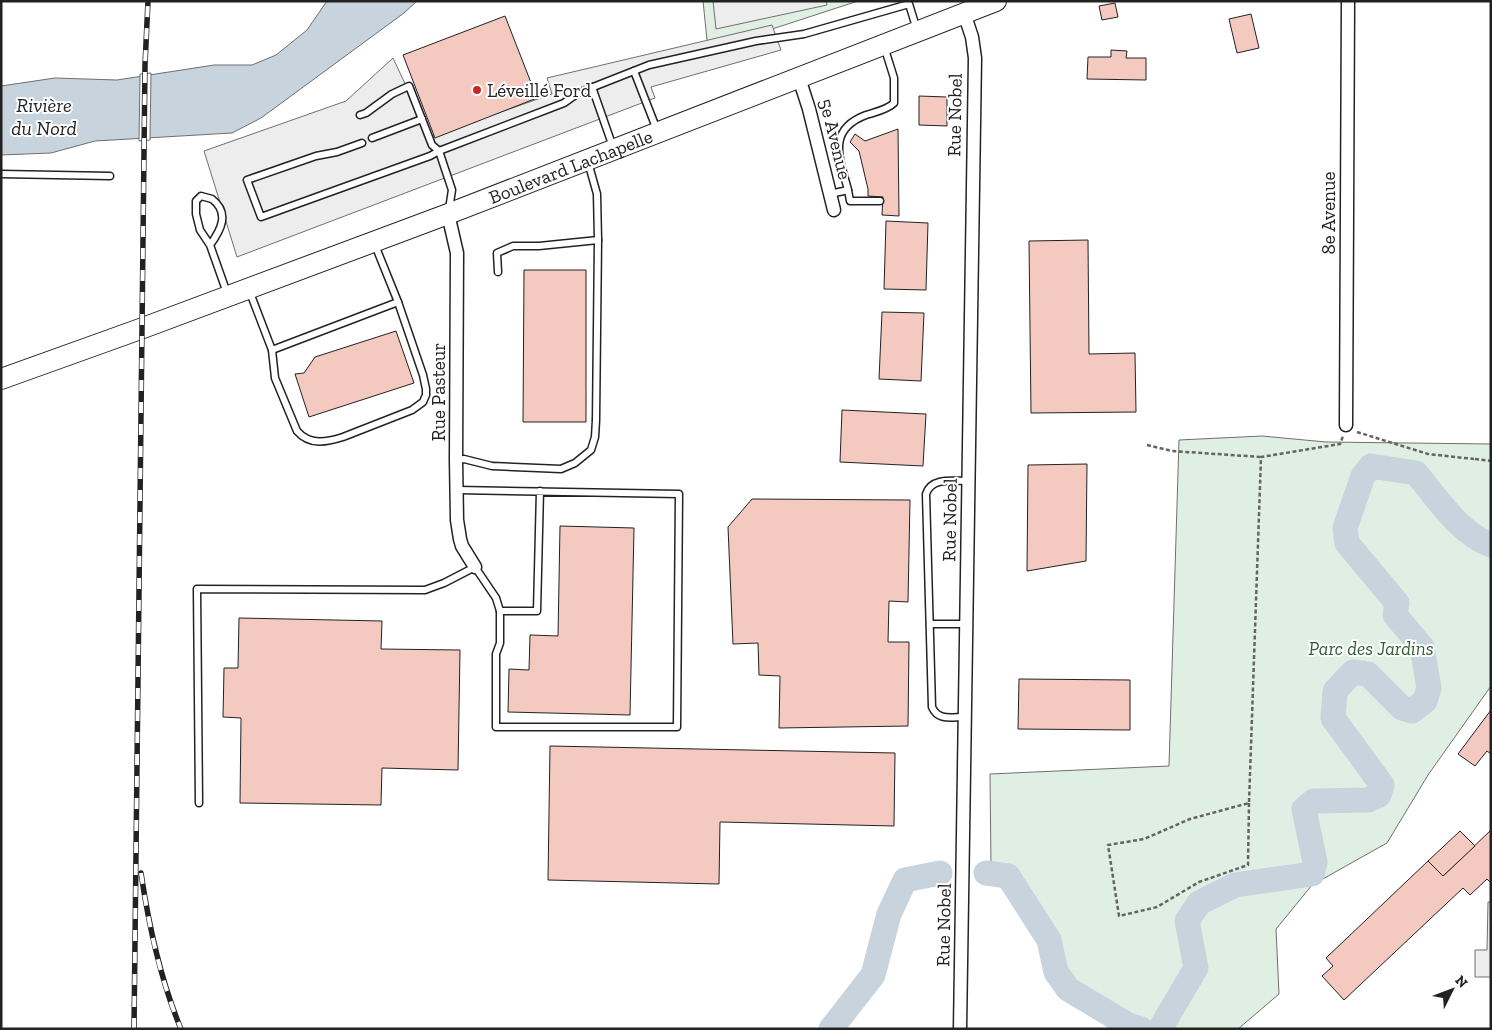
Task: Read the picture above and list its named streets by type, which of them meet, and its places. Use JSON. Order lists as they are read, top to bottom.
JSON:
{
  "streets": {
    "main road": ["Boulevard Lachapelle"],
    "street": [
      "Rue Nobel",
      "5e Avenue",
      "8e Avenue",
      "Rue Pasteur"
    ]
  },
  "crossings": [
    ["Rue Nobel", "Boulevard Lachapelle"],
    ["5e Avenue", "Boulevard Lachapelle"],
    ["Boulevard Lachapelle", "Rue Pasteur"]
  ],
  "water": ["Rivière du Nord"],
  "parks": ["Parc des Jardins"],
  "places": ["Léveillé Ford"],
  "north": "top right"
}
